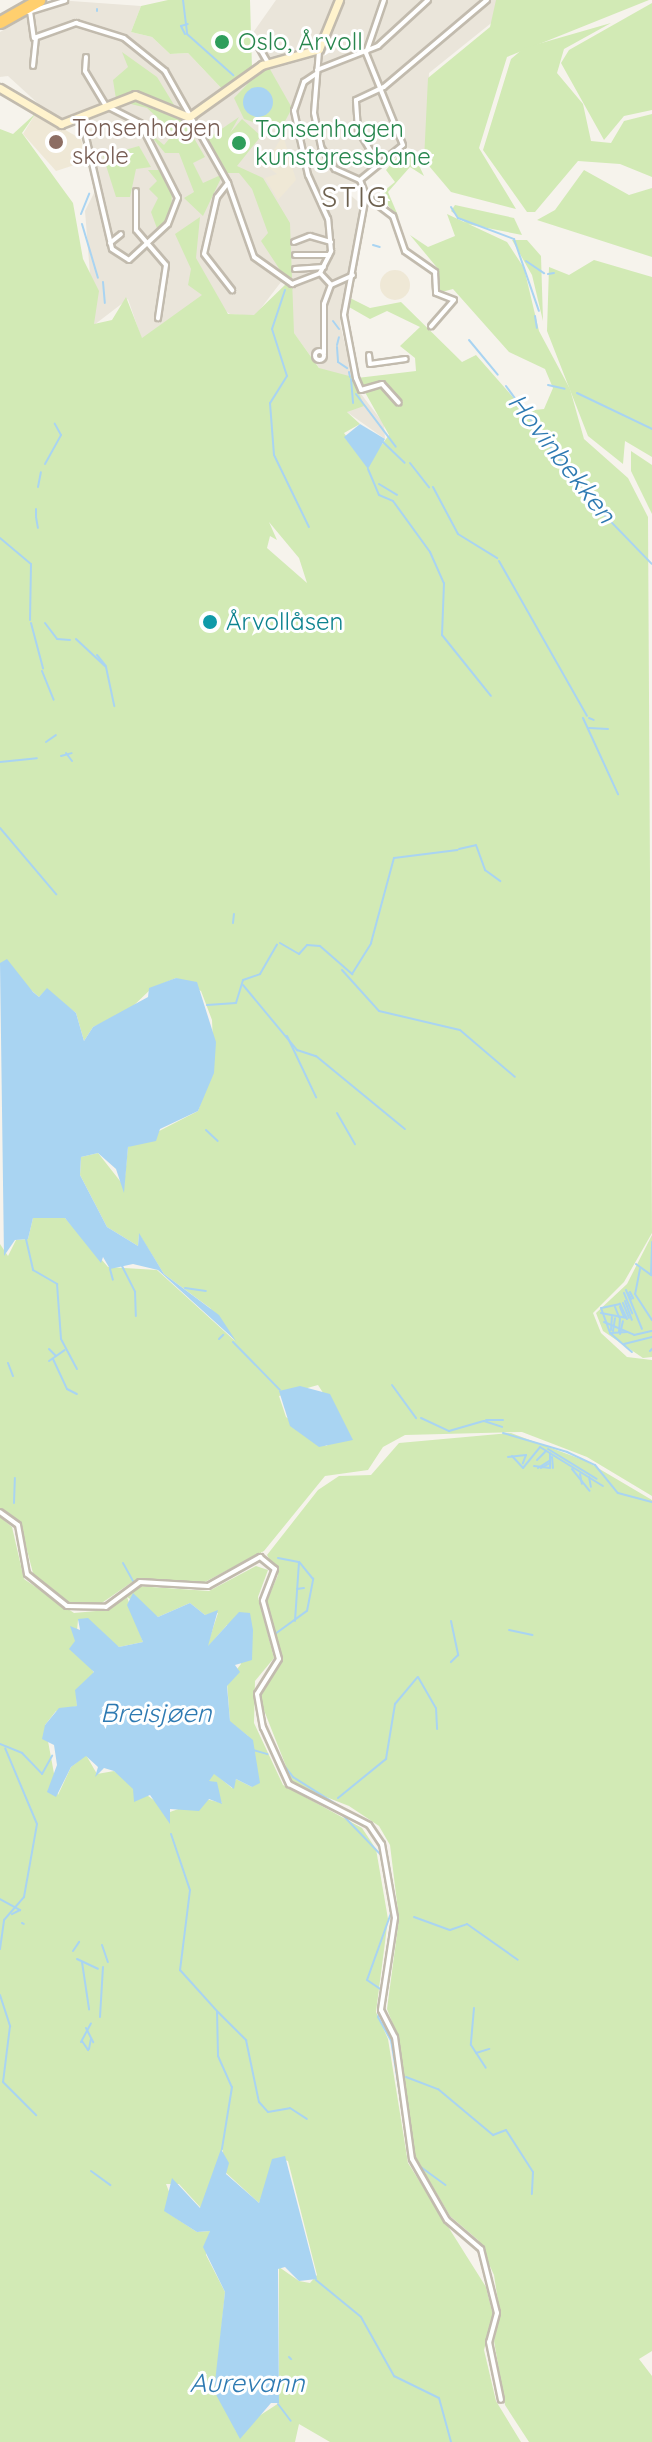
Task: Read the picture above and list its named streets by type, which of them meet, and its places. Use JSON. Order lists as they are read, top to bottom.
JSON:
{
  "districts": ["STIG"],
  "water": ["Hovinbekken", "Breisjøen", "Aurevann"],
  "places": [
    "Oslo, Årvoll",
    "Tonsenhagen skole",
    "Tonsenhagen kunstgressbane",
    "Årvollåsen"
  ]
}
